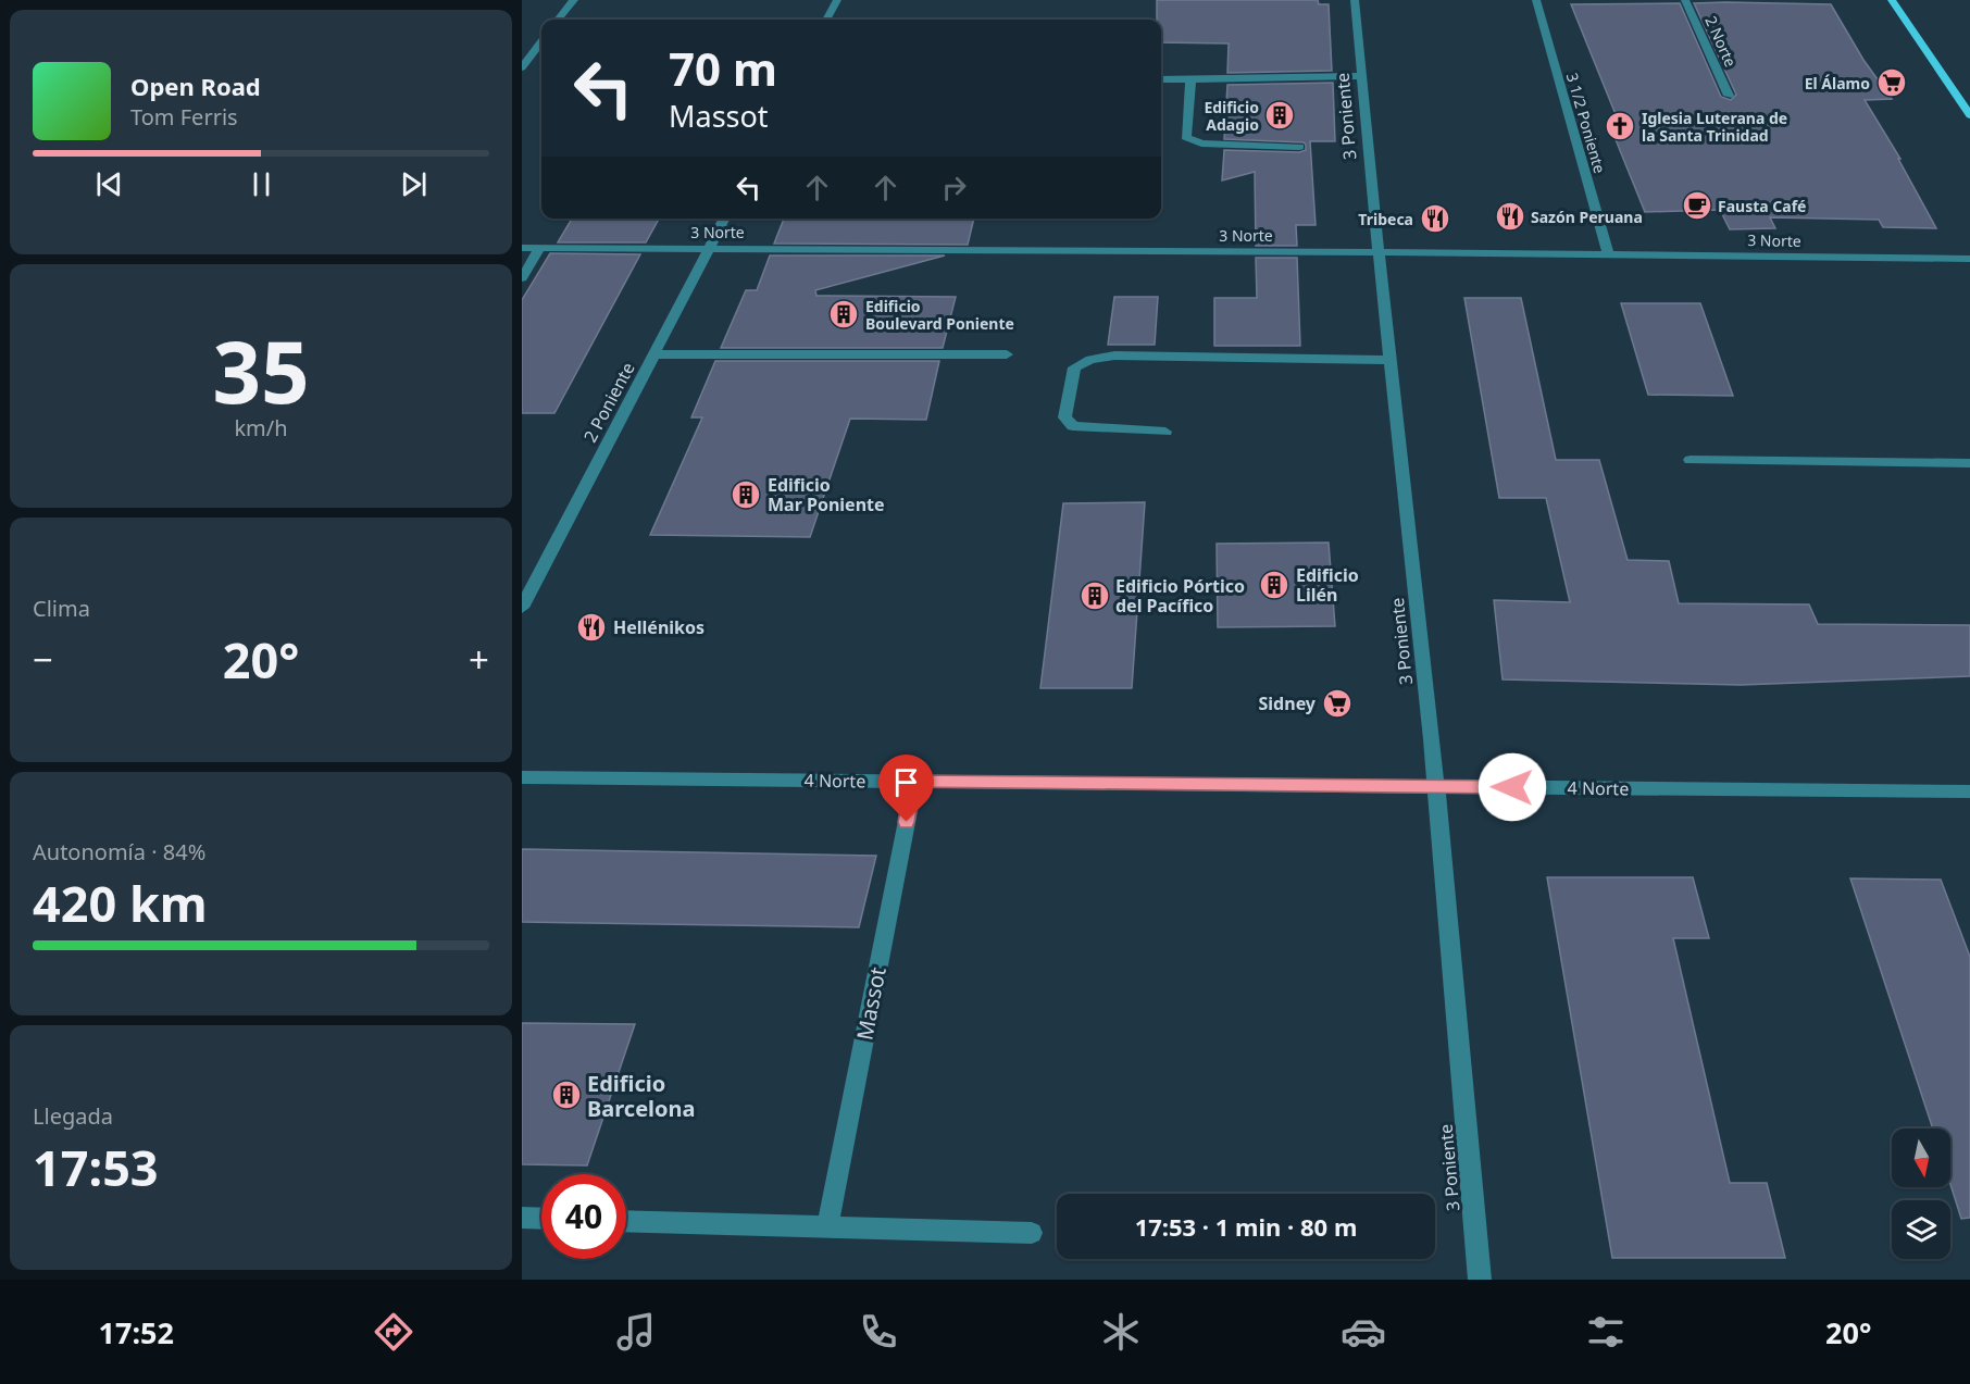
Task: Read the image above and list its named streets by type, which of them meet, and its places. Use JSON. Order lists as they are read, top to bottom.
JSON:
{
  "streets": {
    "street": [
      "2 Norte",
      "3 Poniente",
      "3 1/2 Poniente",
      "3 Norte",
      "2 Poniente",
      "4 Norte",
      "Massot"
    ]
  },
  "crossings": [
    ["3 Poniente", "3 Norte"],
    ["3 Poniente", "4 Norte"],
    ["3 1/2 Poniente", "3 Norte"],
    ["3 Norte", "2 Poniente"],
    ["4 Norte", "Massot"]
  ],
  "places": {
    "supermarket": ["El Álamo", "Sidney"],
    "building": [
      "Edificio Adagio",
      "Edificio Boulevard Poniente",
      "Edificio Mar Poniente",
      "Edificio Lilén",
      "Edificio Pórtico del Pacífico",
      "Edificio Barcelona"
    ],
    "church": ["Iglesia Luterana de la Santa Trinidad"],
    "cafe": ["Fausta Café"],
    "restaurant": ["Sazón Peruana", "Tribeca", "Hellénikos"]
  },
  "north": "bottom",
  "page": {
    "turn": ["70 m", "Massot"],
    "song": ["Open Road", "Tom Ferris"],
    "tile": [
      ["35", "km/h"],
      "Clima",
      ["Autonomía · 84%", "420 km"],
      ["Llegada", "17:53"]
    ],
    "heat": ["−", "20°", "+"],
    "limit": "40",
    "trip": "17:53 · 1 min · 80 m",
    "tabs": ["17:52", "20°"]
  }
}
